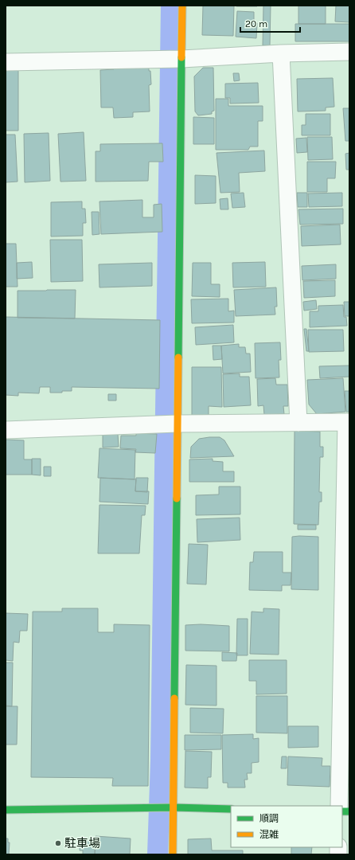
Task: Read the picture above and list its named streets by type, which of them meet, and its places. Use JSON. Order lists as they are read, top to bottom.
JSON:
{
  "places": ["駐車場"],
  "legend": ["順調", "混雑"],
  "scale_bar": "20 m"
}
